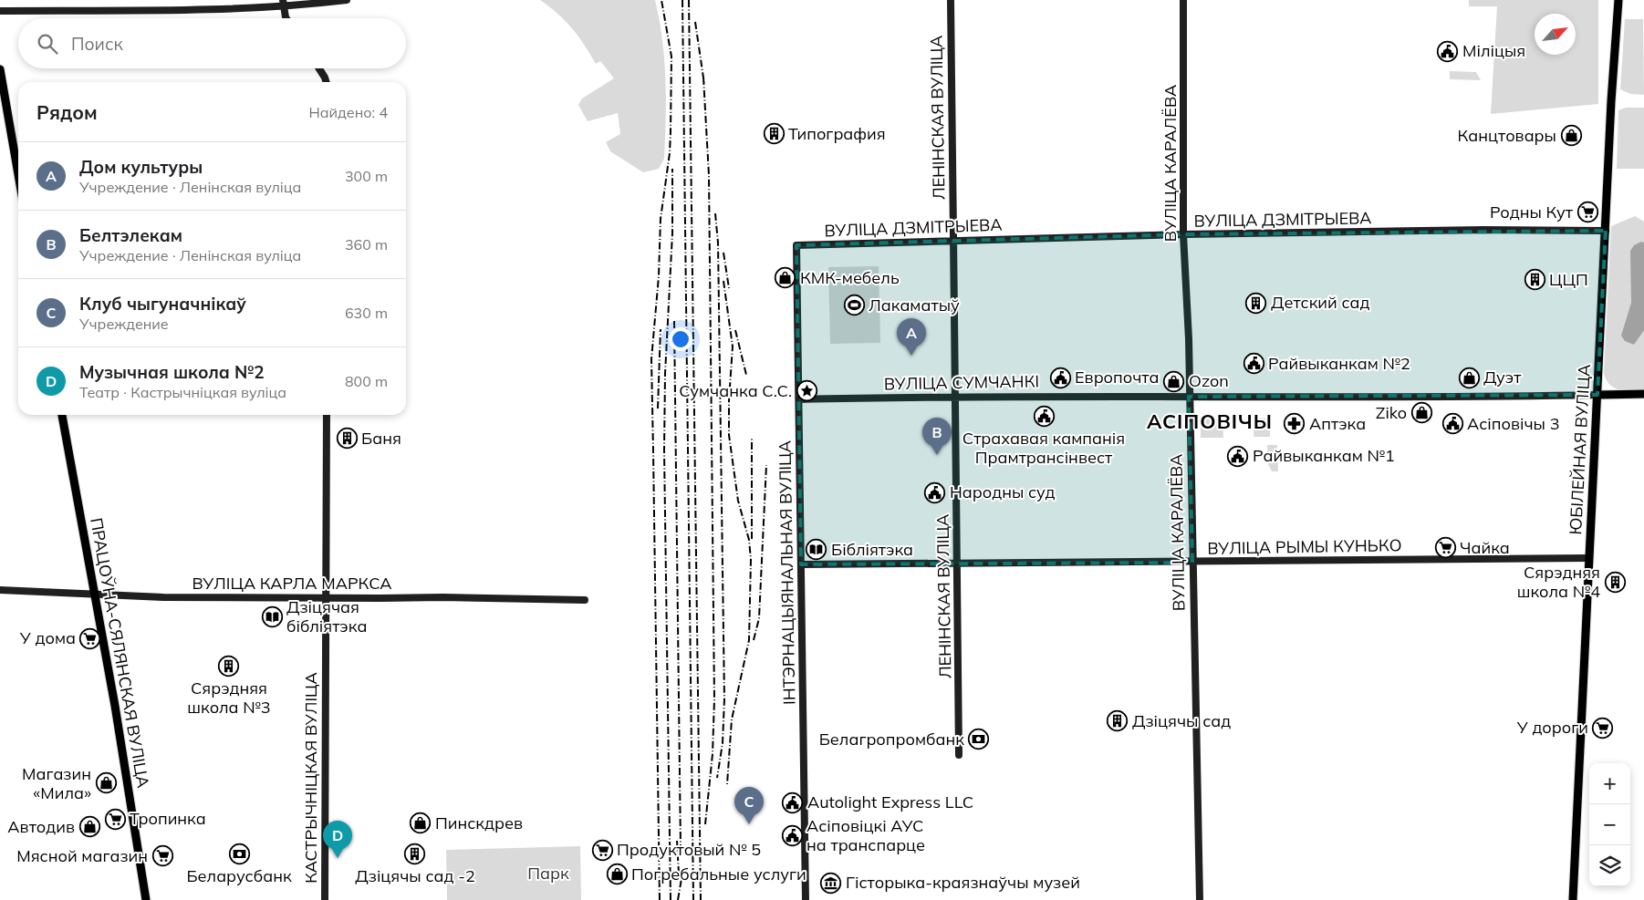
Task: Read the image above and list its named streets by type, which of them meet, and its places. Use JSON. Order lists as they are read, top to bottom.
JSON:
{
  "streets": {
    "main road": ["ВУЛІЦА СУМЧАНКІ", "ЮБІЛЕЙНАЯ ВУЛІЦА", "ПРАЦОЎНА-СЯЛЯНСКАЯ ВУЛІЦА"],
    "street": [
      "ЛЕНІНСКАЯ ВУЛІЦА",
      "ВУЛІЦА КАРАЛЁВА",
      "ВУЛІЦА ДЗМІТРЫЕВА",
      "ВУЛІЦА РЫМЫ КУНЬКО",
      "ІНТЭРНАЦЫЯНАЛЬНАЯ ВУЛІЦА",
      "ВУЛІЦА КАРЛА МАРКСА",
      "КАСТРЫЧНІЦКАЯ ВУЛІЦА"
    ]
  },
  "crossings": [
    ["ЛЕНІНСКАЯ ВУЛІЦА", "ВУЛІЦА ДЗМІТРЫЕВА"],
    ["ЛЕНІНСКАЯ ВУЛІЦА", "ВУЛІЦА СУМЧАНКІ"],
    ["ЛЕНІНСКАЯ ВУЛІЦА", "ВУЛІЦА РЫМЫ КУНЬКО"],
    ["ВУЛІЦА КАРАЛЁВА", "ВУЛІЦА ДЗМІТРЫЕВА"],
    ["ВУЛІЦА КАРАЛЁВА", "ВУЛІЦА СУМЧАНКІ"],
    ["ВУЛІЦА КАРАЛЁВА", "ВУЛІЦА РЫМЫ КУНЬКО"],
    ["ВУЛІЦА ДЗМІТРЫЕВА", "ЮБІЛЕЙНАЯ ВУЛІЦА"],
    ["ВУЛІЦА ДЗМІТРЫЕВА", "ІНТЭРНАЦЫЯНАЛЬНАЯ ВУЛІЦА"],
    ["ВУЛІЦА СУМЧАНКІ", "ЮБІЛЕЙНАЯ ВУЛІЦА"],
    ["ВУЛІЦА СУМЧАНКІ", "ІНТЭРНАЦЫЯНАЛЬНАЯ ВУЛІЦА"],
    ["ЮБІЛЕЙНАЯ ВУЛІЦА", "ВУЛІЦА РЫМЫ КУНЬКО"],
    ["ВУЛІЦА РЫМЫ КУНЬКО", "ІНТЭРНАЦЫЯНАЛЬНАЯ ВУЛІЦА"],
    ["ВУЛІЦА КАРЛА МАРКСА", "ПРАЦОЎНА-СЯЛЯНСКАЯ ВУЛІЦА"],
    ["ВУЛІЦА КАРЛА МАРКСА", "КАСТРЫЧНІЦКАЯ ВУЛІЦА"]
  ],
  "districts": ["АСІПОВІЧЫ"],
  "parks": ["Парк"],
  "places": {
    "public building": [
      "Міліцыя",
      "Райвыканкам №2",
      "Европочта",
      "Страхавая кампанія Прамтрансінвест",
      "Асіповічы 3",
      "Райвыканкам №1",
      "Народны суд",
      "Autolight Express LLC",
      "Асіповіцкі АУС на транспарце"
    ],
    "building": [
      "Типография",
      "ЦЦП",
      "Детский сад",
      "Баня",
      "Сярэдняя школа №4",
      "Сярэдняя школа №3",
      "Дзіцячы сад",
      "Дзіцячы сад -2"
    ],
    "shop": [
      "Канцтовары",
      "КМК-мебель",
      "Дуэт",
      "Ozon",
      "Ziko",
      "Магазин «Мила»",
      "Пинскдрев",
      "Автодив",
      "Погребальные услуги"
    ],
    "supermarket": [
      "Родны Кут",
      "Чайка",
      "У дома",
      "У дороги",
      "Тропинка",
      "Продуктовый № 5",
      "Мясной магазин"
    ],
    "sports": ["Лакаматыў"],
    "place": ["Сумчанка С.С."],
    "pharmacy": ["Аптэка"],
    "library": ["Бібліятэка", "Дзіцячая бібліятэка"],
    "bank": ["Белагропромбанк", "Беларусбанк"],
    "museum": ["Гісторыка-краязнаўчы музей"]
  },
  "north": "top right",
  "page": {
    "search": "Поиск",
    "heading": ["Рядом", "Найдено: 4"],
    "list": [
      {
        "mark": "A",
        "name": "Дом культуры",
        "note": "Учреждение · Ленінская вуліца",
        "value": "300 m"
      },
      {
        "mark": "B",
        "name": "Белтэлекам",
        "note": "Учреждение · Ленінская вуліца",
        "value": "360 m"
      },
      {
        "mark": "C",
        "name": "Клуб чыгуначнікаў",
        "note": "Учреждение",
        "value": "630 m"
      },
      {
        "mark": "D",
        "name": "Музычная школа №2",
        "note": "Театр · Кастрычніцкая вуліца",
        "value": "800 m"
      }
    ],
    "pins": [
      "A",
      "B",
      "C",
      "D"
    ],
    "map_buttons": ["+", "−"]
  }
}
